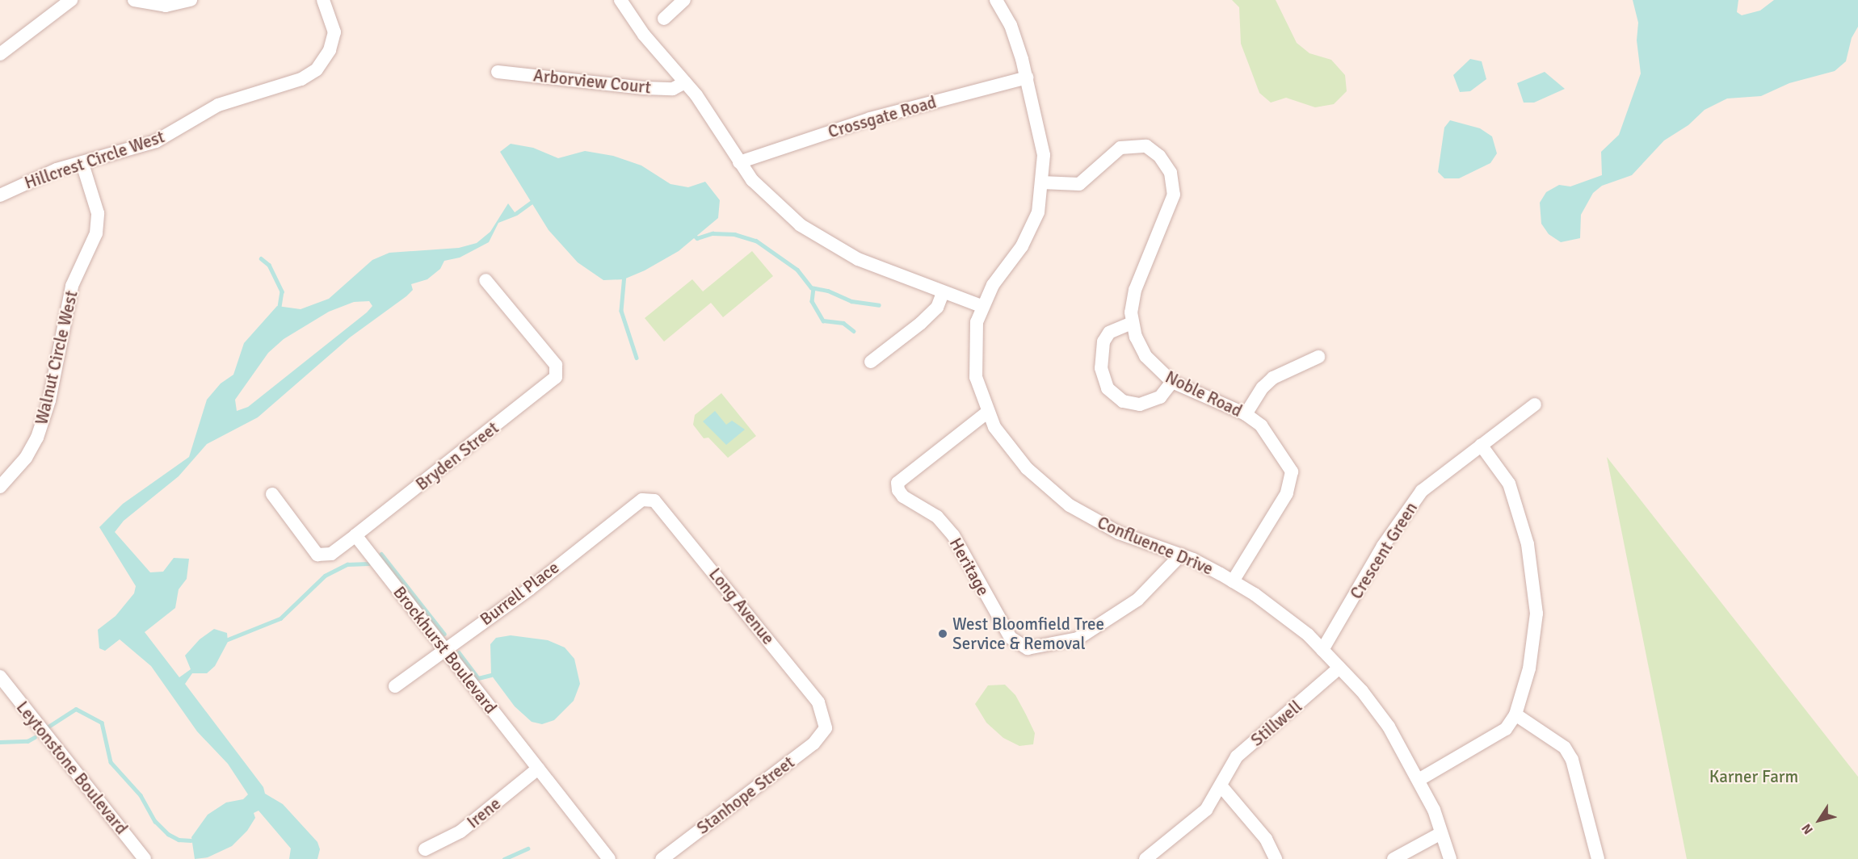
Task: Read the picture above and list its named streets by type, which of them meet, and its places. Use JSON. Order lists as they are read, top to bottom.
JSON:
{
  "streets": {
    "street": [
      "Arborview Court",
      "Crossgate Road",
      "Hillcrest Circle West",
      "Walnut Circle West",
      "Noble Road",
      "Bryden Street",
      "Confluence Drive",
      "Crescent Green",
      "Heritage",
      "Burrell Place",
      "Long Avenue",
      "Brockhurst Boulevard",
      "Stillwell",
      "Leytonstone Boulevard",
      "Stanhope Street",
      "Irene"
    ]
  },
  "crossings": [
    ["Hillcrest Circle West", "Walnut Circle West"],
    ["Noble Road", "Confluence Drive"],
    ["Bryden Street", "Brockhurst Boulevard"],
    ["Confluence Drive", "Crescent Green"],
    ["Confluence Drive", "Heritage"],
    ["Confluence Drive", "Stillwell"],
    ["Burrell Place", "Long Avenue"],
    ["Burrell Place", "Brockhurst Boulevard"],
    ["Long Avenue", "Stanhope Street"],
    ["Brockhurst Boulevard", "Irene"]
  ],
  "parks": ["Karner Farm"],
  "places": ["West Bloomfield Tree Service & Removal"],
  "north": "bottom left"
}
